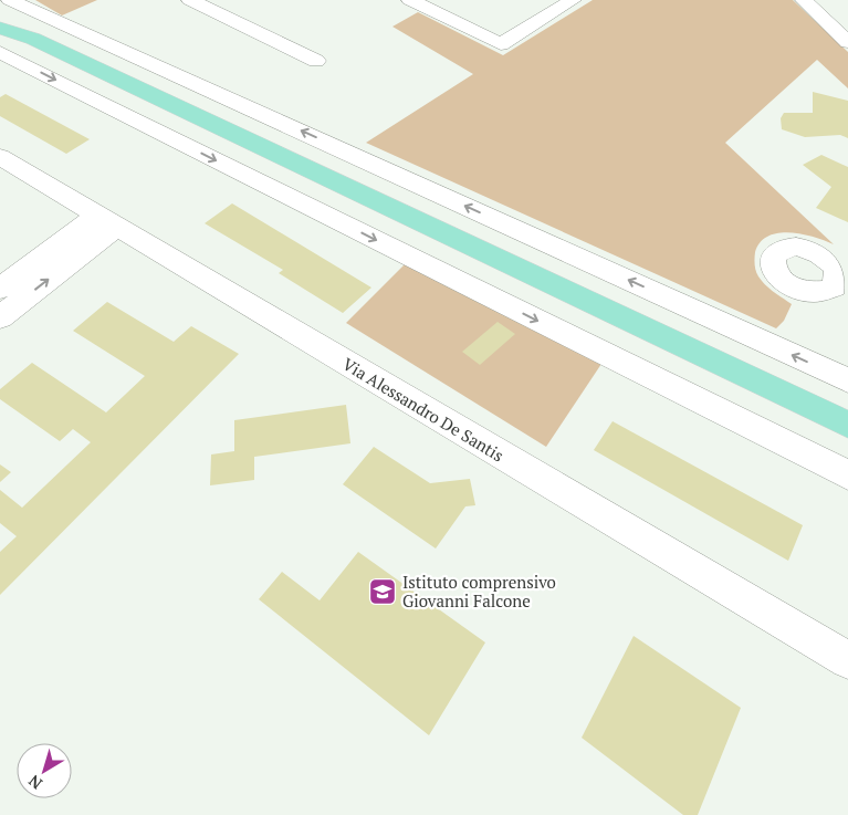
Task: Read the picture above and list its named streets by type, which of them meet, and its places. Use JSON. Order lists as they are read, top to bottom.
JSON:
{
  "streets": {
    "street": ["Via Alessandro De Santis"]
  },
  "places": {
    "school or university": ["Istituto comprensivo Giovanni Falcone"]
  },
  "north": "bottom left"
}
